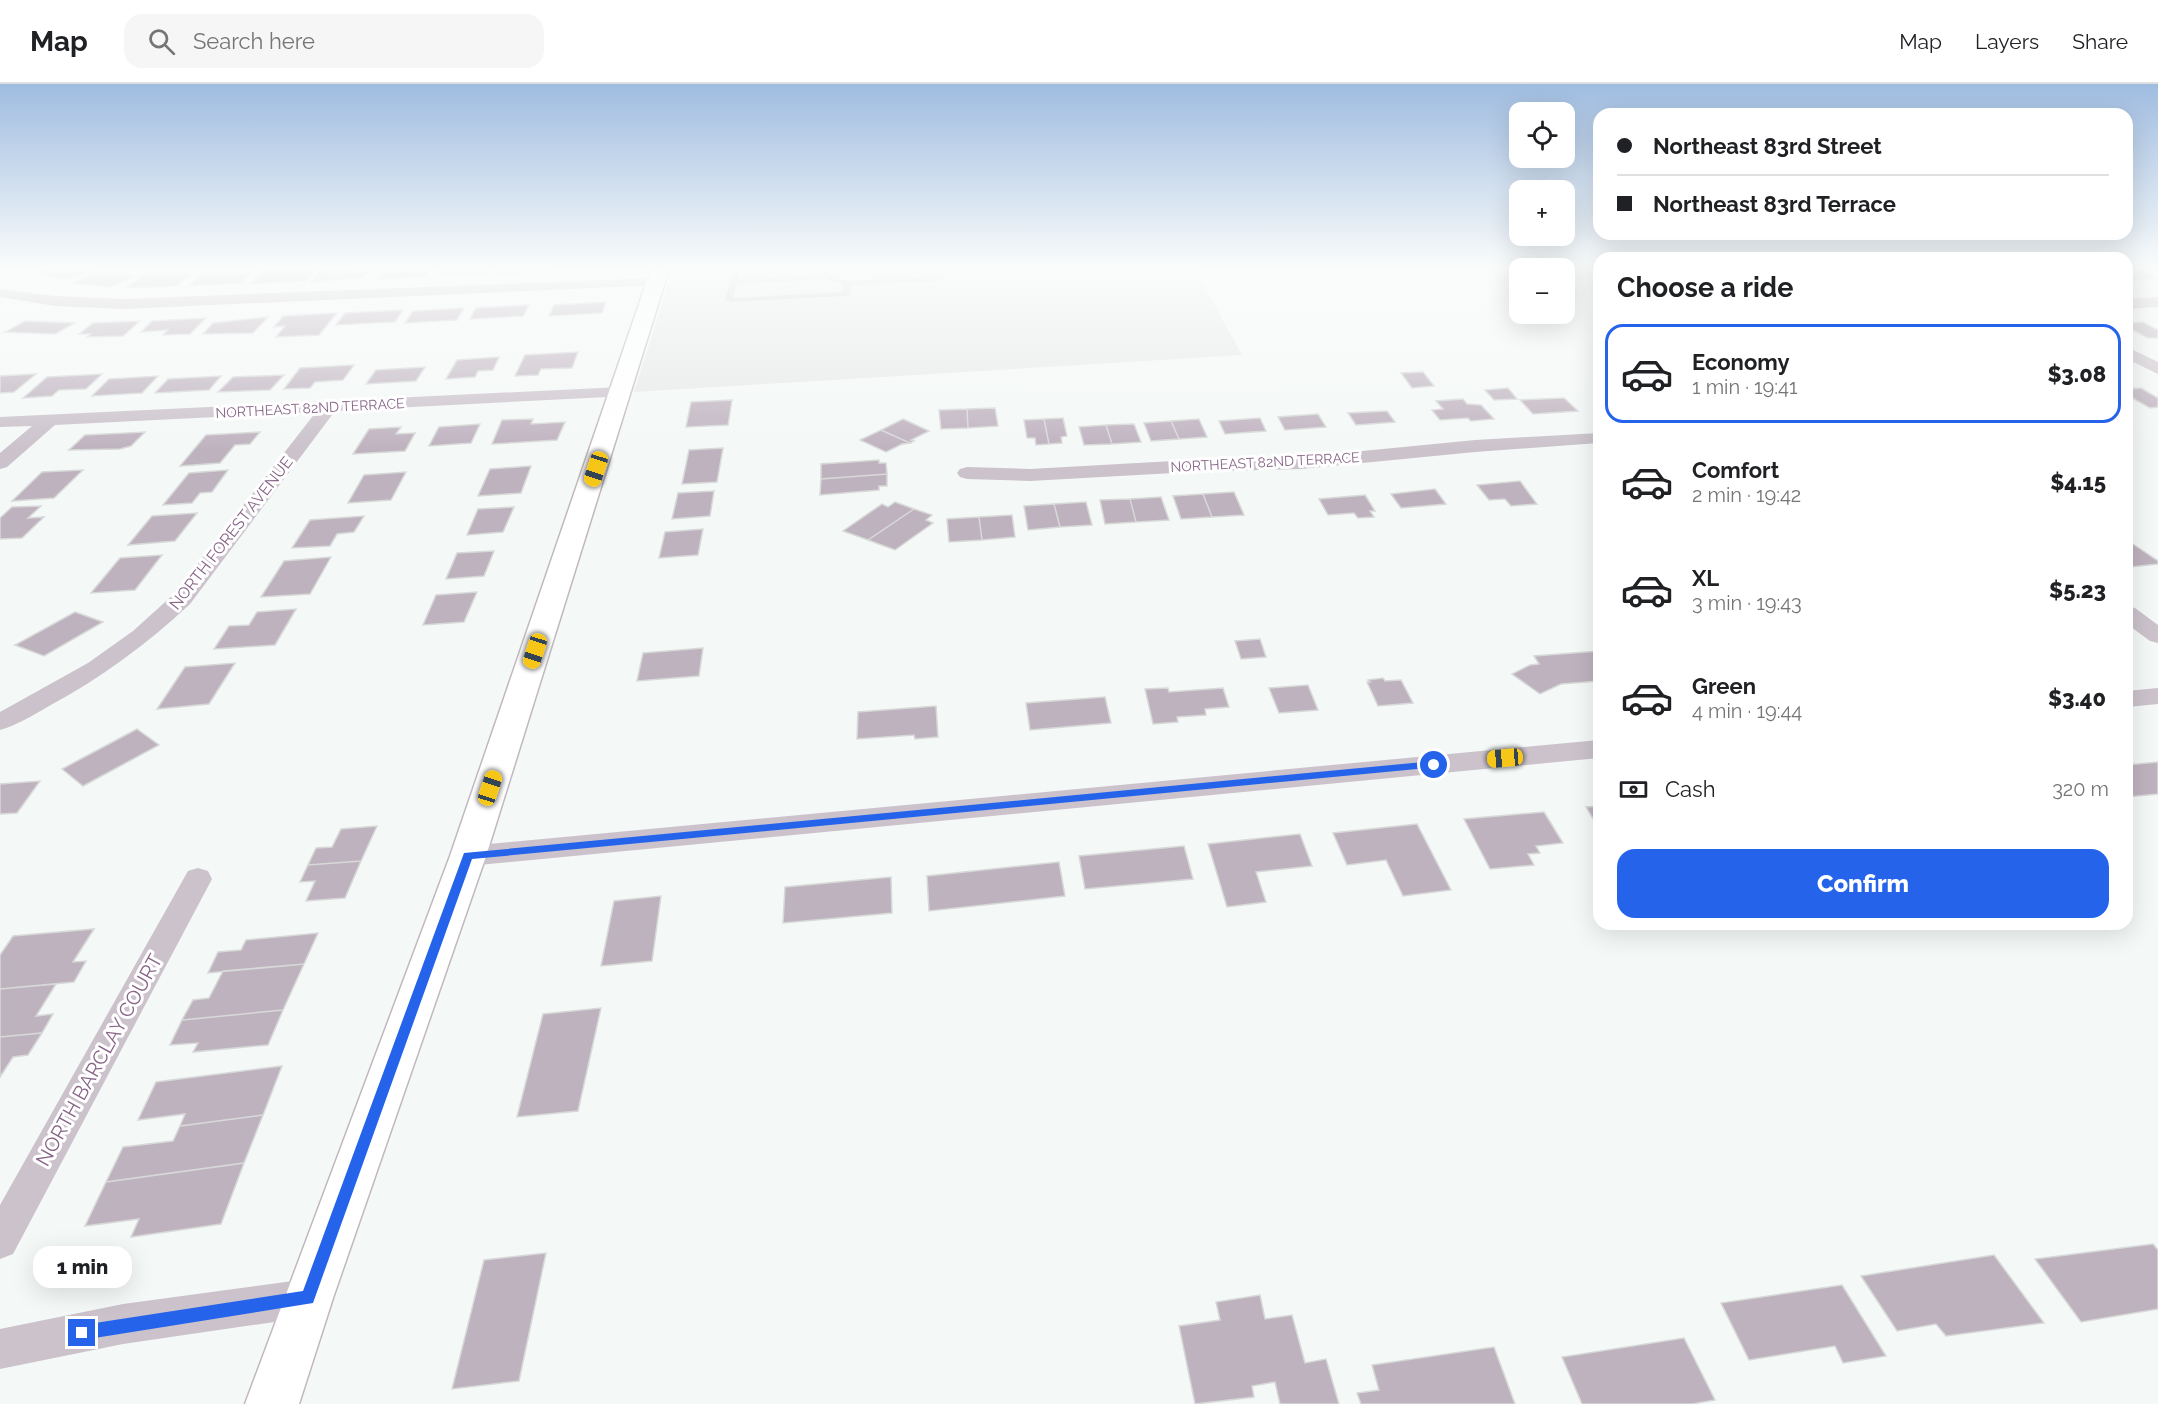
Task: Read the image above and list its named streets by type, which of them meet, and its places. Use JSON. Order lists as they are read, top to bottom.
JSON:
{
  "streets": {
    "street": ["NORTHEAST 82ND TERRACE", "NORTH FOREST AVENUE", "NORTH BARCLAY COURT"]
  },
  "crossings": [
    ["NORTHEAST 82ND TERRACE", "NORTH FOREST AVENUE"]
  ],
  "page": {
    "header": "Map",
    "search": "Search here",
    "nav": ["Map", "Layers", "Share"],
    "map_buttons": ["+", "−"],
    "banner": ["Northeast 83rd Street", "Northeast 83rd Terrace"],
    "heading": "Choose a ride",
    "list": [
      {
        "name": "Economy",
        "note": "1 min · 19:41",
        "value": "$3.08"
      },
      {
        "name": "Comfort",
        "note": "2 min · 19:42",
        "value": "$4.15"
      },
      {
        "name": "XL",
        "note": "3 min · 19:43",
        "value": "$5.23"
      },
      {
        "name": "Green",
        "note": "4 min · 19:44",
        "value": "$3.40"
      }
    ],
    "pay": ["Cash", "320 m"],
    "buttons": "Confirm",
    "bubble": "1 min"
  }
}
